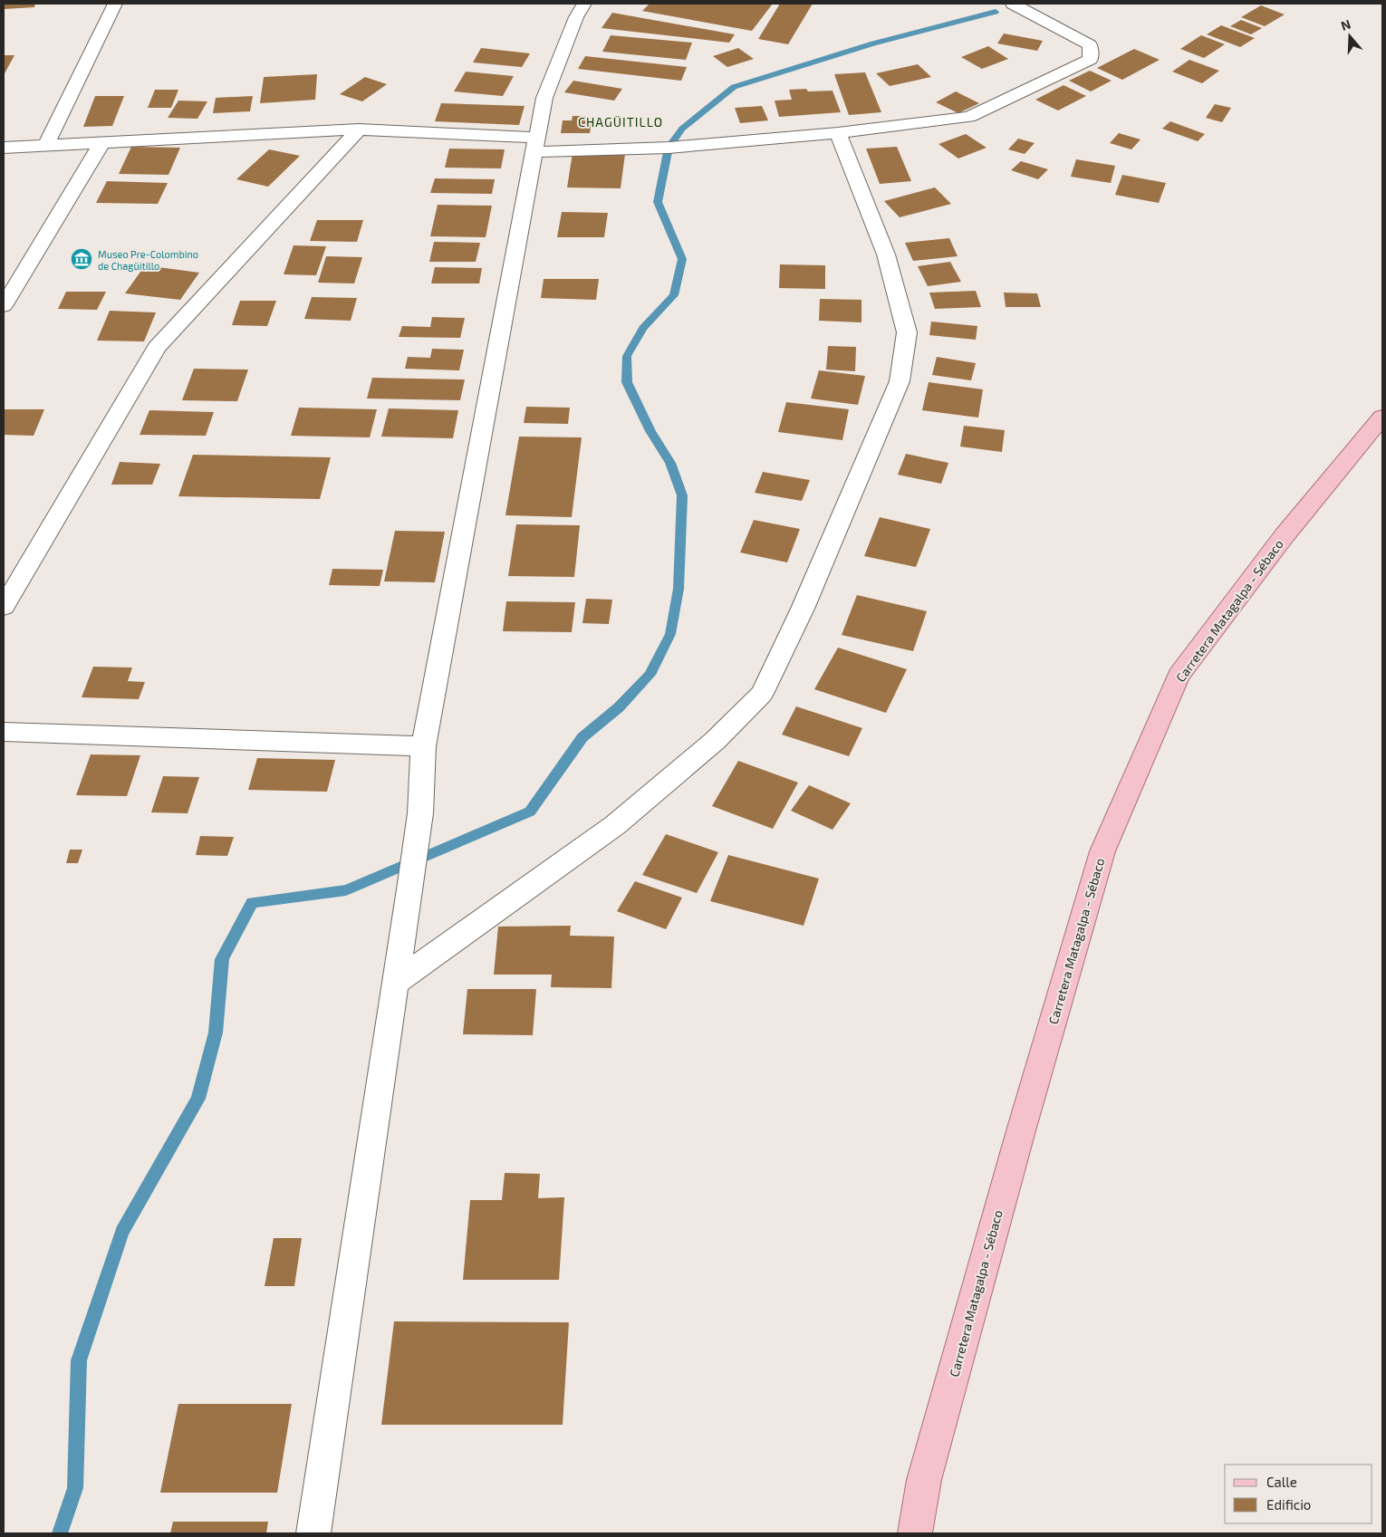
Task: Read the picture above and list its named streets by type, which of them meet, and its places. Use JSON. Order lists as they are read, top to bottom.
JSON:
{
  "streets": {
    "main road": ["Carretera Matagalpa - Sébaco"]
  },
  "districts": ["CHAGÜITILLO"],
  "places": {
    "museum": ["Museo Pre-Colombino de Chagüitillo"]
  },
  "legend": ["Calle", "Edificio"],
  "north": "top"
}
